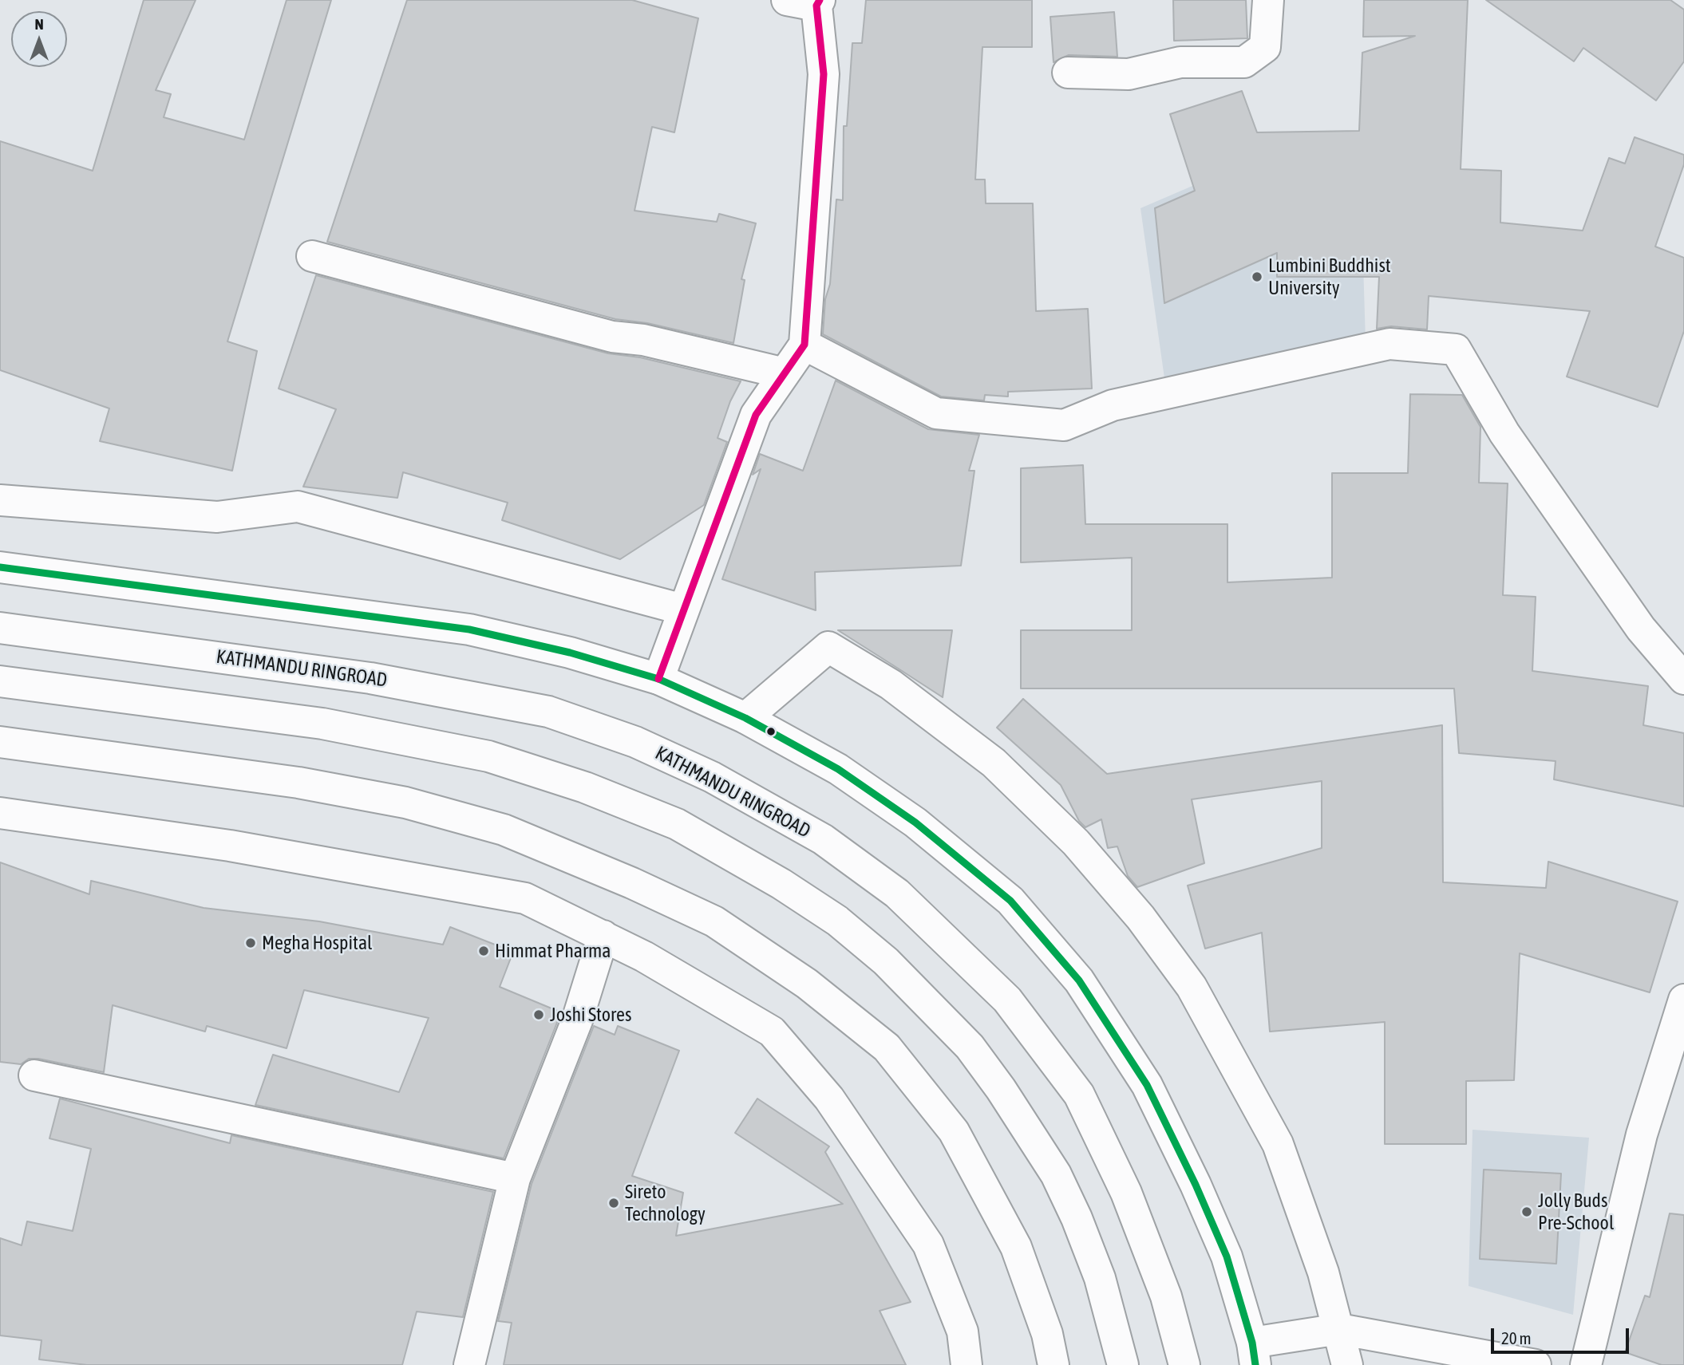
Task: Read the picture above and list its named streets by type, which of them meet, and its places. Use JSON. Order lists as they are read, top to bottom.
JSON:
{
  "streets": {
    "main road": ["KATHMANDU RINGROAD"]
  },
  "places": [
    "Lumbini Buddhist University",
    "Megha Hospital",
    "Himmat Pharma",
    "Joshi Stores",
    "Sireto Technology",
    "Jolly Buds Pre-School"
  ],
  "scale_bar": "20 m",
  "north": "top"
}
